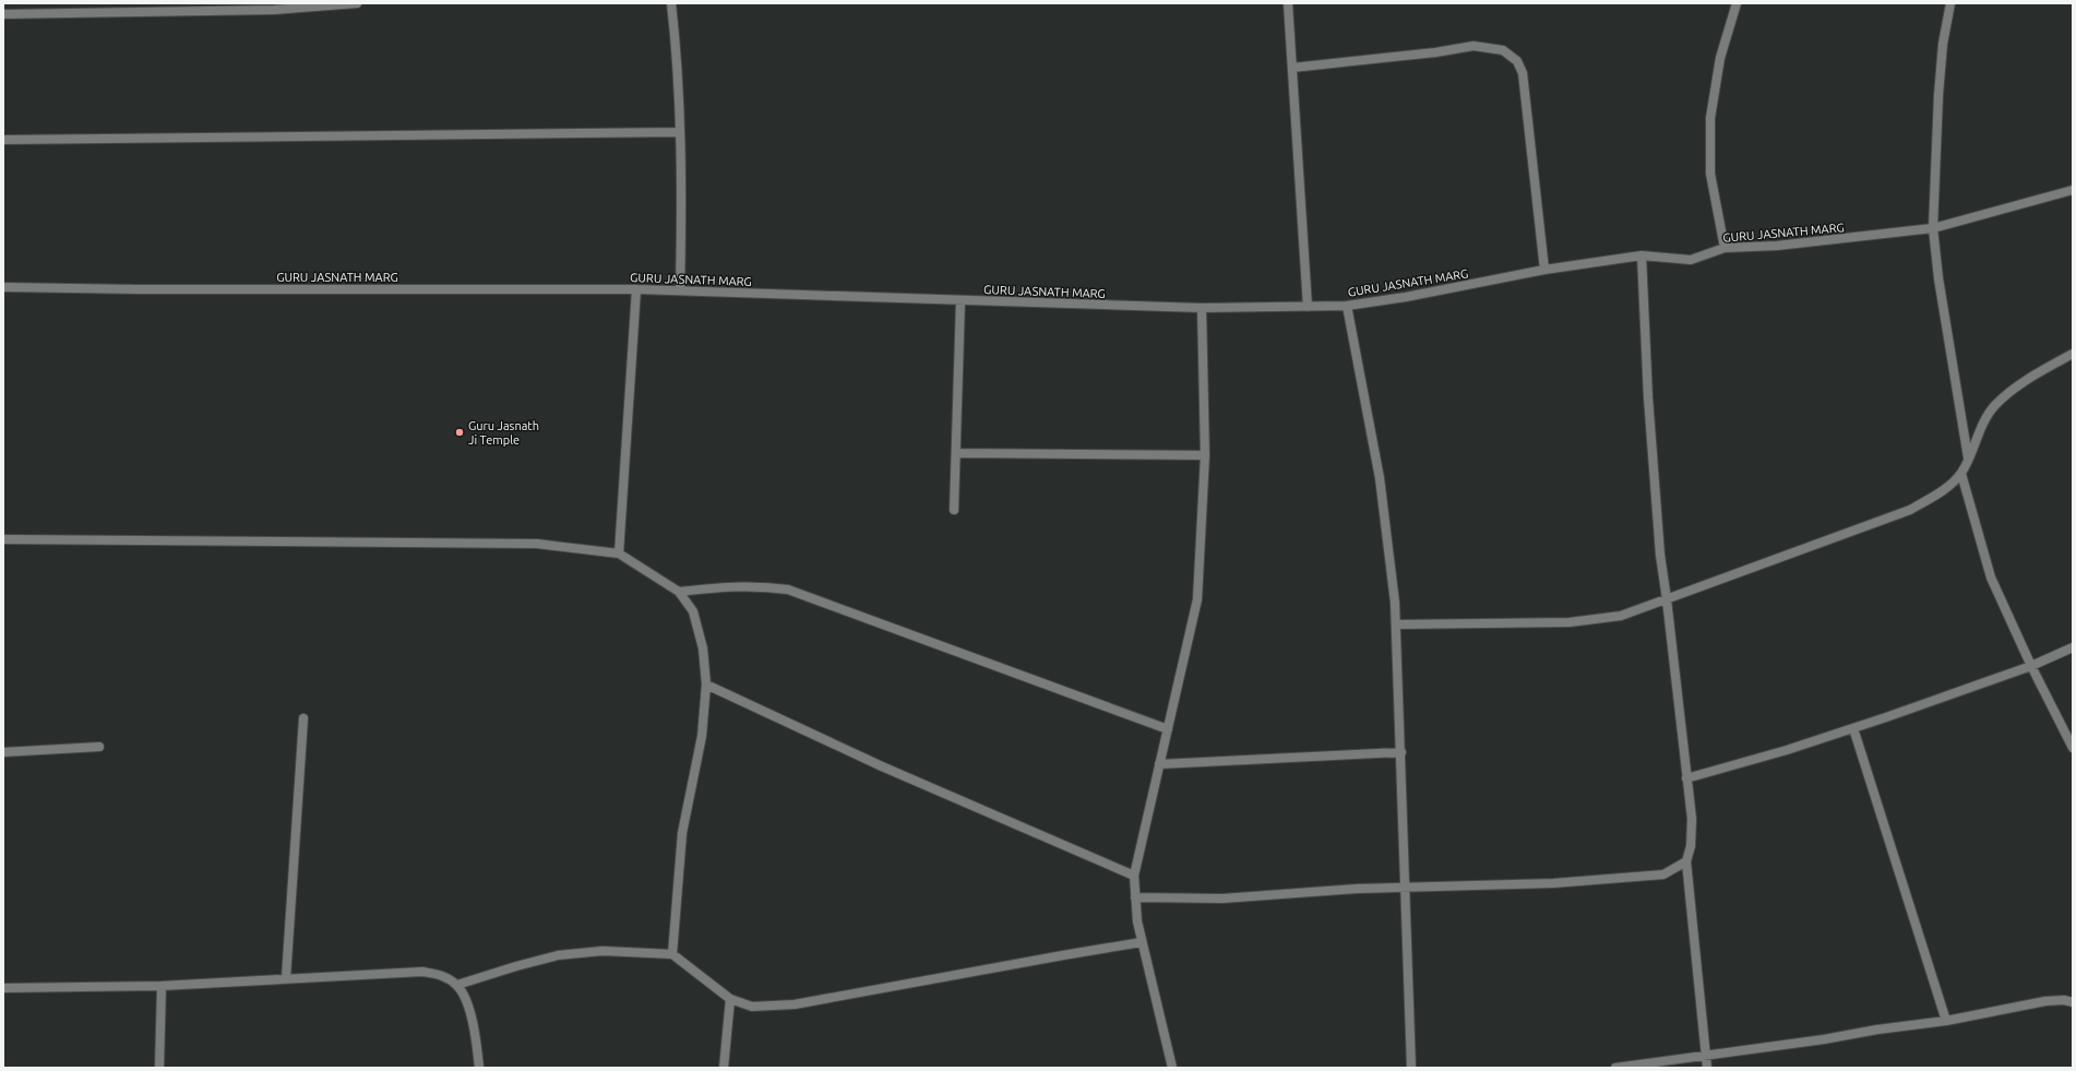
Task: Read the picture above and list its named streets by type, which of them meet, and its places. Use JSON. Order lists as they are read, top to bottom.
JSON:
{
  "streets": {
    "street": ["GURU JASNATH MARG"]
  },
  "places": ["Guru Jasnath Ji Temple"]
}
